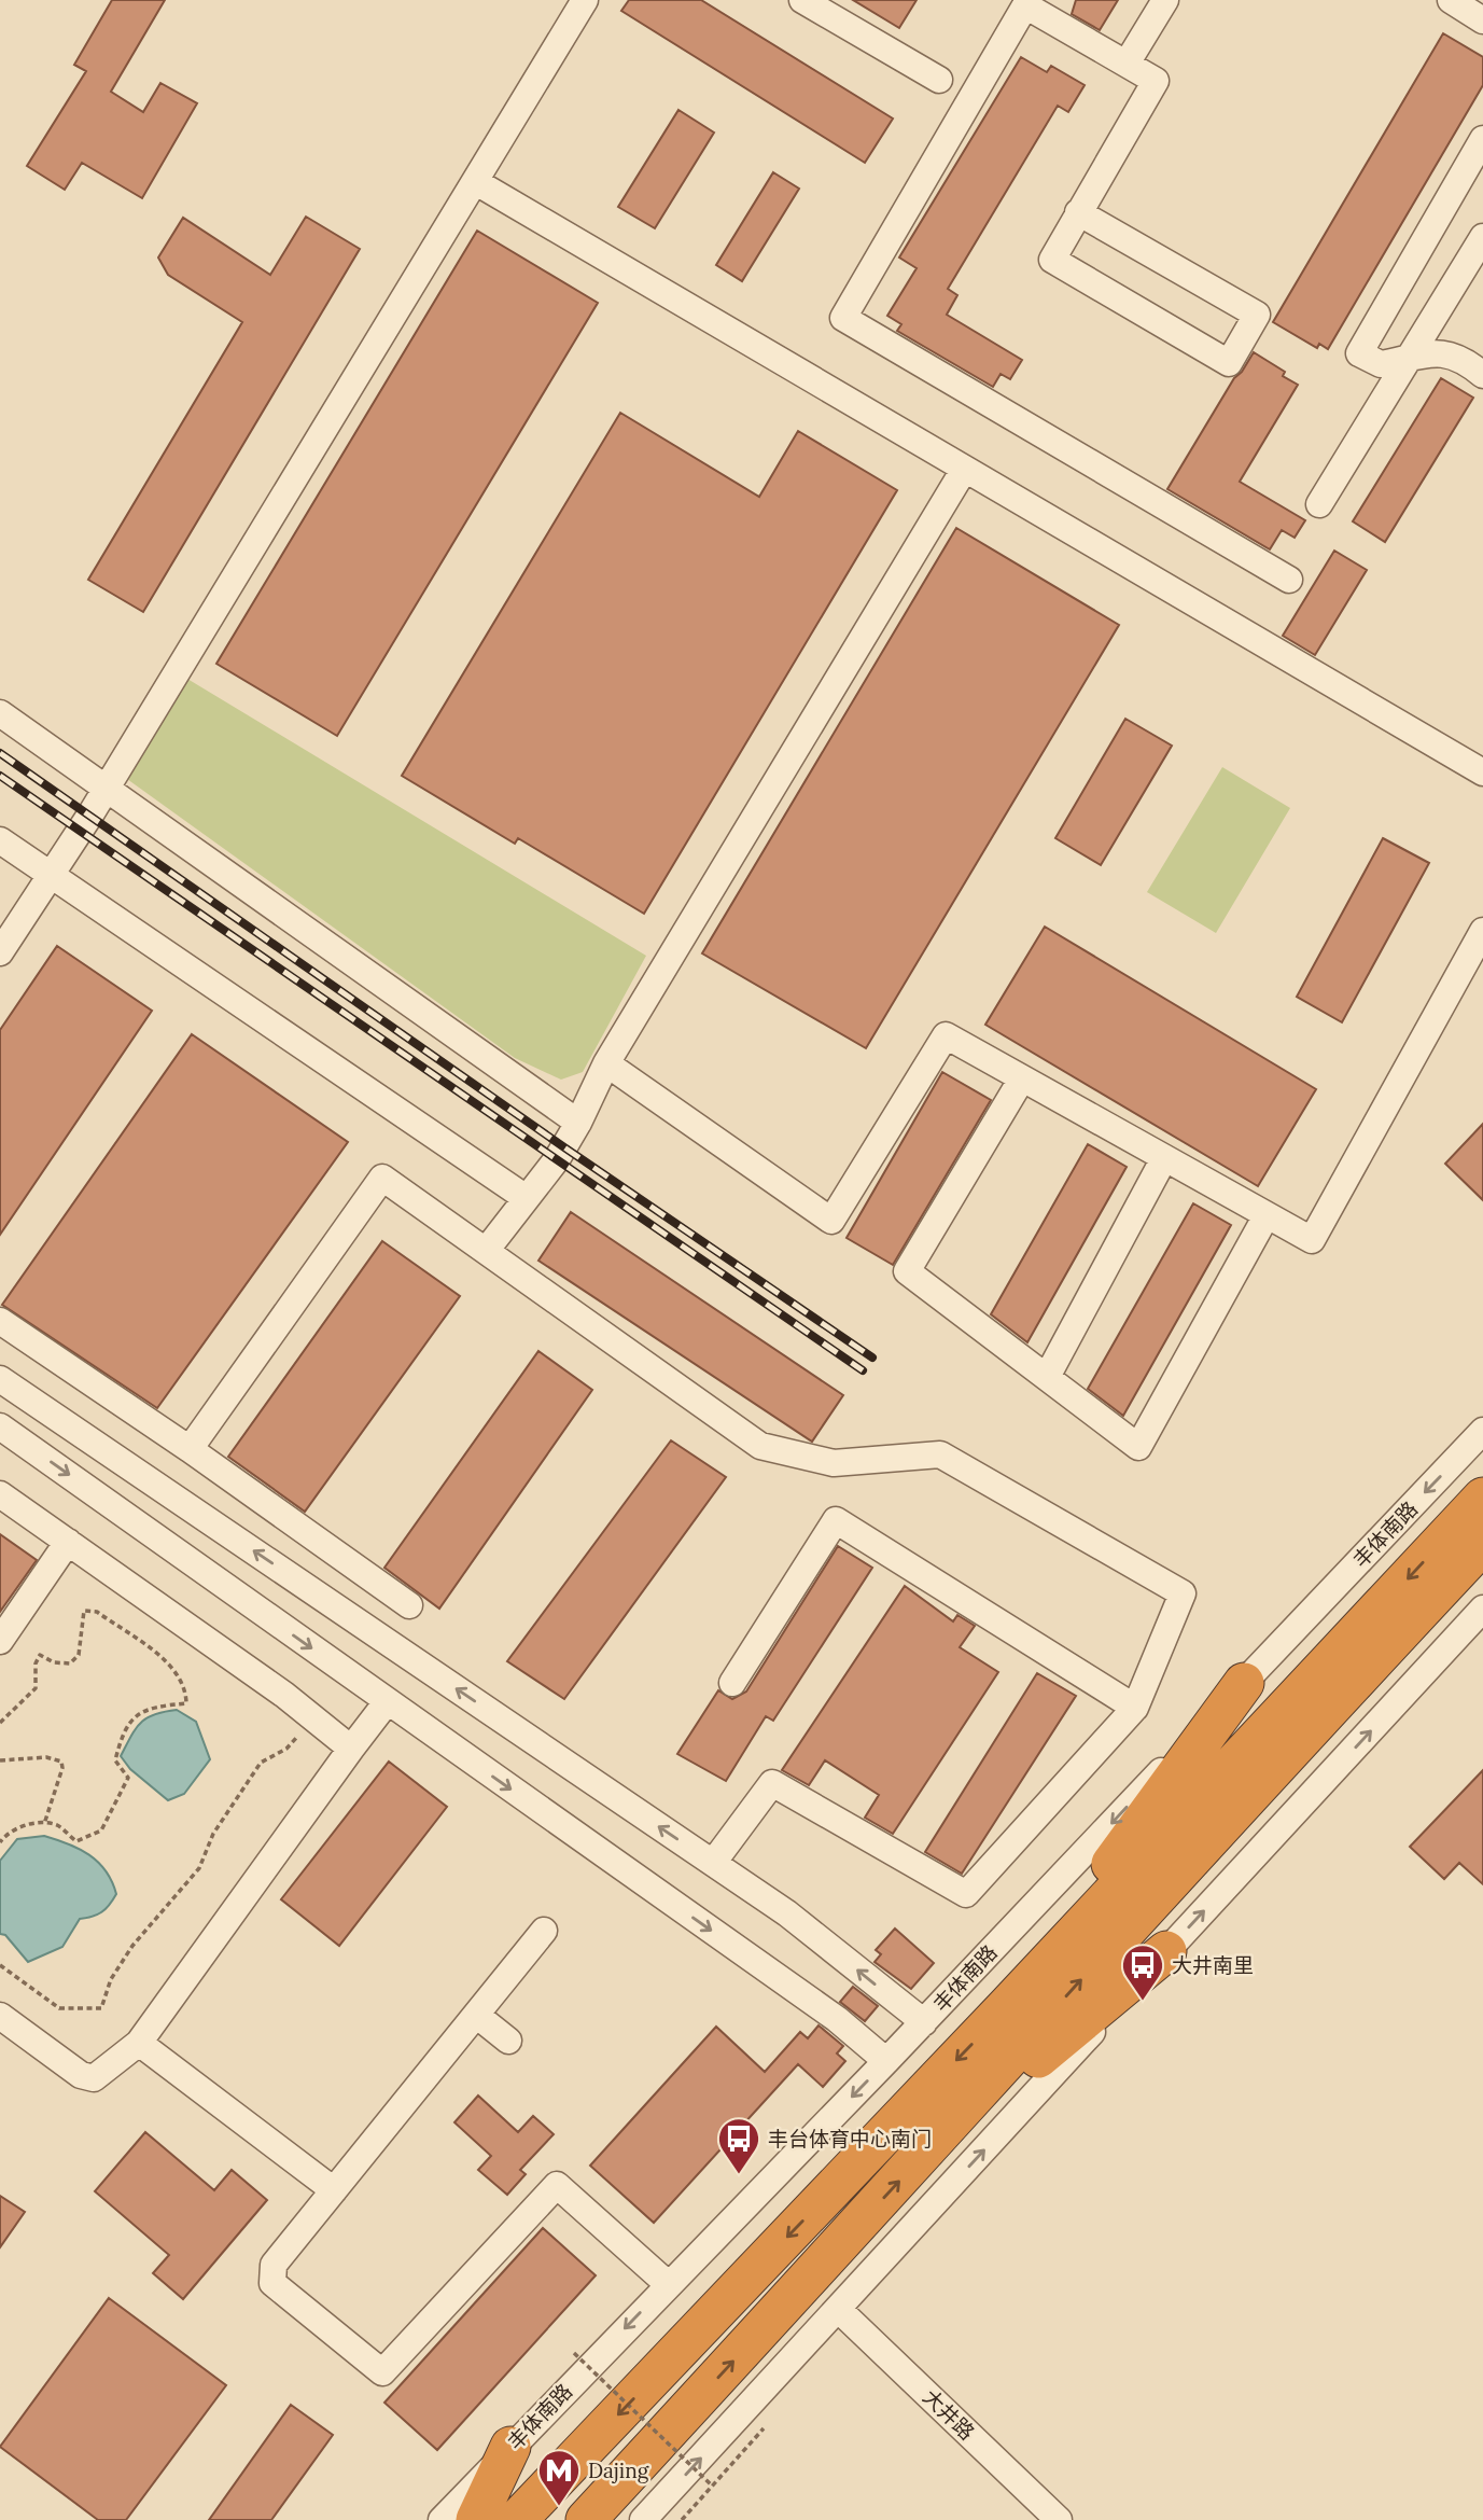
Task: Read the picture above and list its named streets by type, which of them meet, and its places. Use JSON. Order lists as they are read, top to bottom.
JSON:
{
  "streets": {
    "street": ["丰体南路", "大井路"]
  },
  "places": {
    "bus stop": ["大井南里", "丰台体育中心南门"],
    "metro station": ["Dajing"]
  }
}
